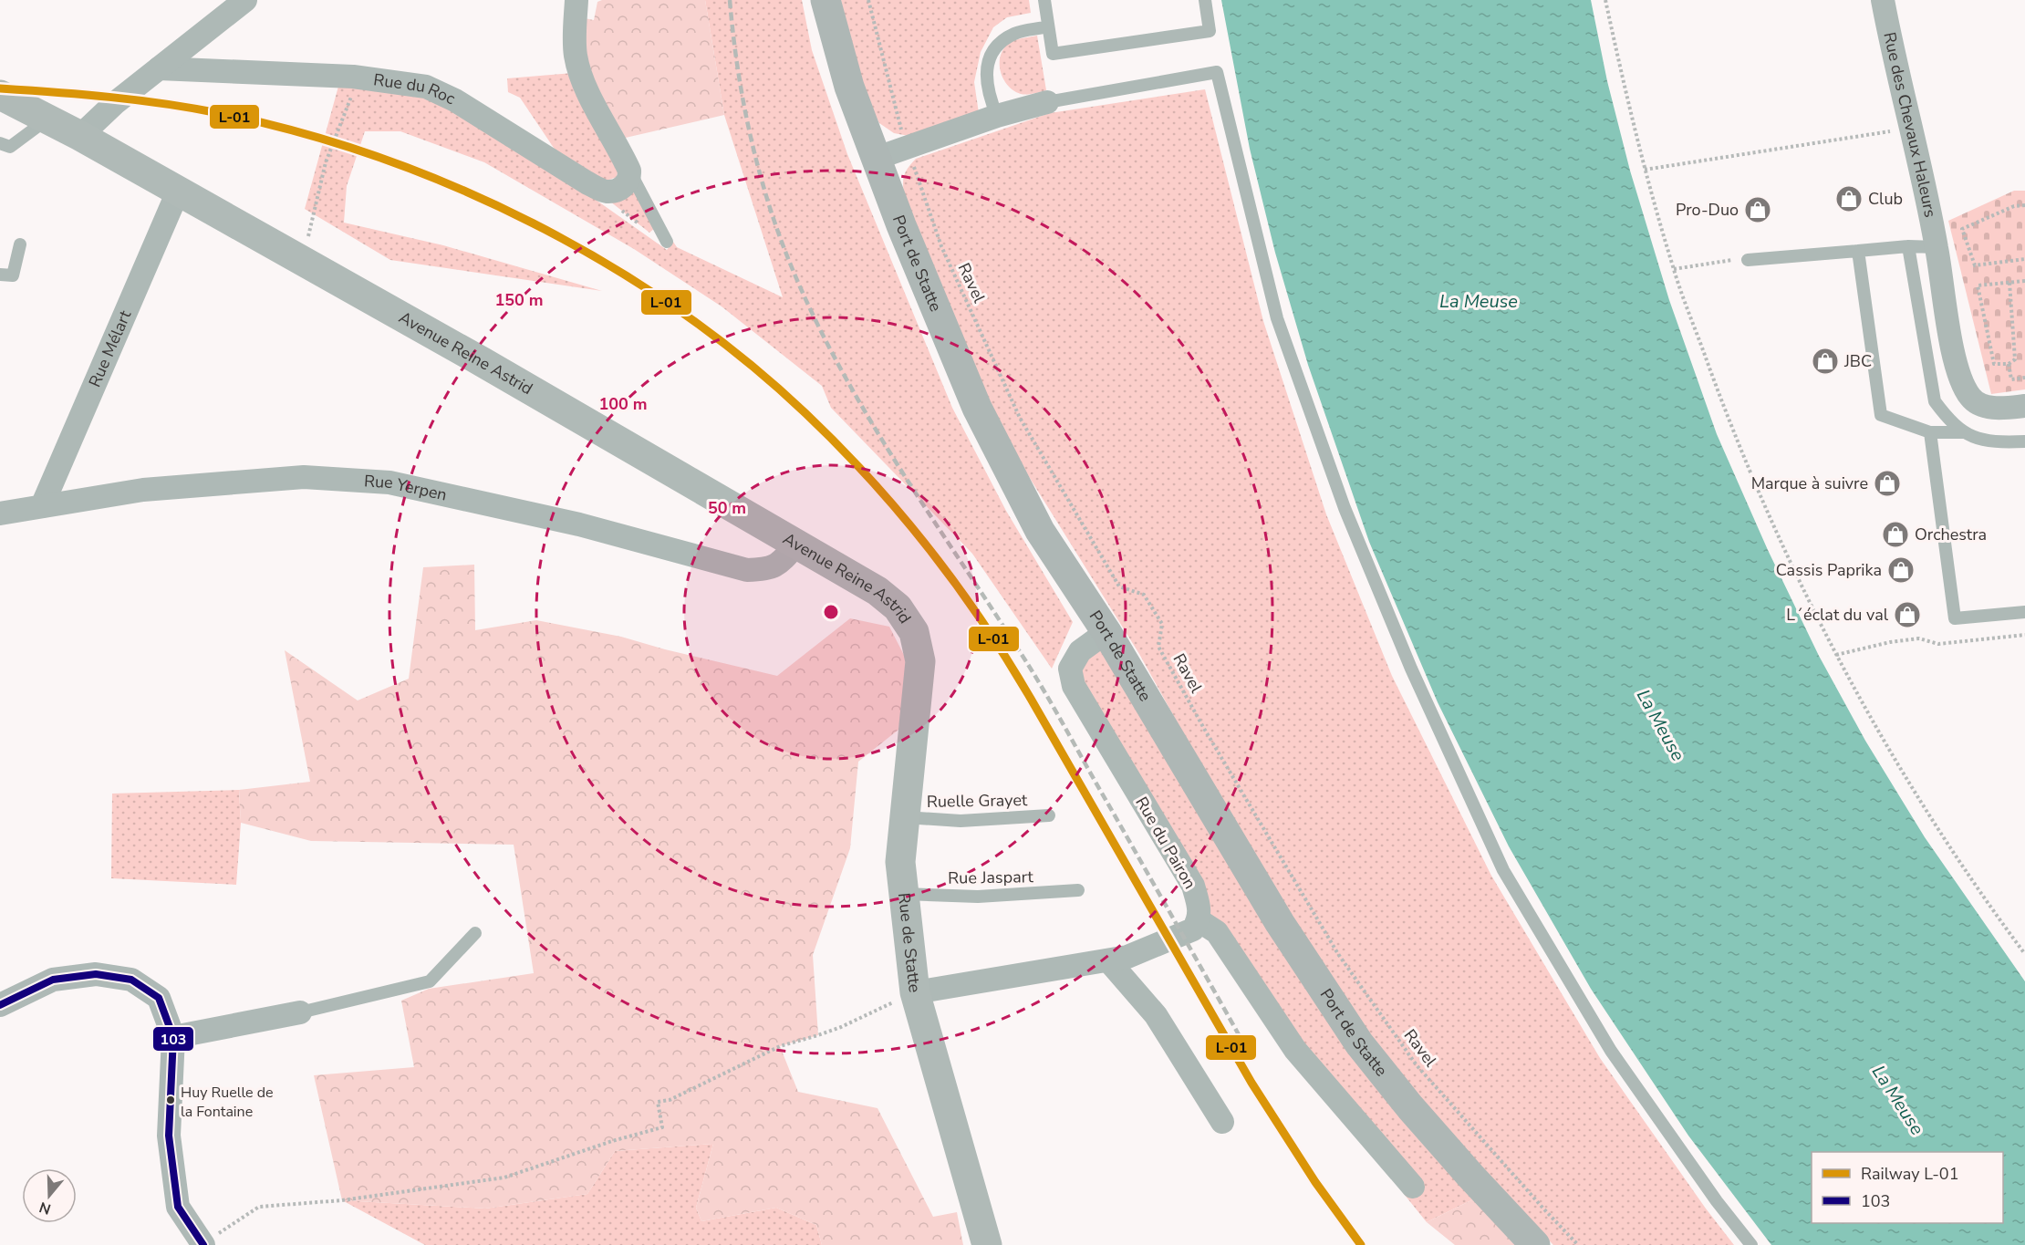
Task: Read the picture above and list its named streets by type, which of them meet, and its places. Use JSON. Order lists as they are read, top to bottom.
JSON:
{
  "streets": {
    "main road": ["Avenue Reine Astrid", "Rue de Statte"],
    "street": [
      "Rue du Roc",
      "Rue des Chevaux Haleurs",
      "Port de Statte",
      "Rue Mélart",
      "Rue Yerpen",
      "Rue du Pairon"
    ],
    "lane": ["Ruelle Grayet", "Rue Jaspart"],
    "path": ["Ravel"]
  },
  "crossings": [
    ["Port de Statte", "Rue du Pairon"],
    ["Rue Mélart", "Avenue Reine Astrid"],
    ["Rue Mélart", "Rue Yerpen"],
    ["Avenue Reine Astrid", "Rue Yerpen"],
    ["Avenue Reine Astrid", "Rue de Statte"],
    ["Ruelle Grayet", "Rue de Statte"],
    ["Rue Jaspart", "Rue de Statte"]
  ],
  "water": ["La Meuse"],
  "places": {
    "shop": [
      "Club",
      "Pro-Duo",
      "JBC",
      "Marque à suivre",
      "Orchestra",
      "Cassis Paprika",
      "L´éclat du val"
    ],
    "other": ["Huy Ruelle de la Fontaine"]
  },
  "lines": ["rail line L-01", "transit line 103"],
  "legend": ["Railway L-01", "103"],
  "north": "bottom",
  "rings": ["150 m", "100 m", "50 m"]
}
